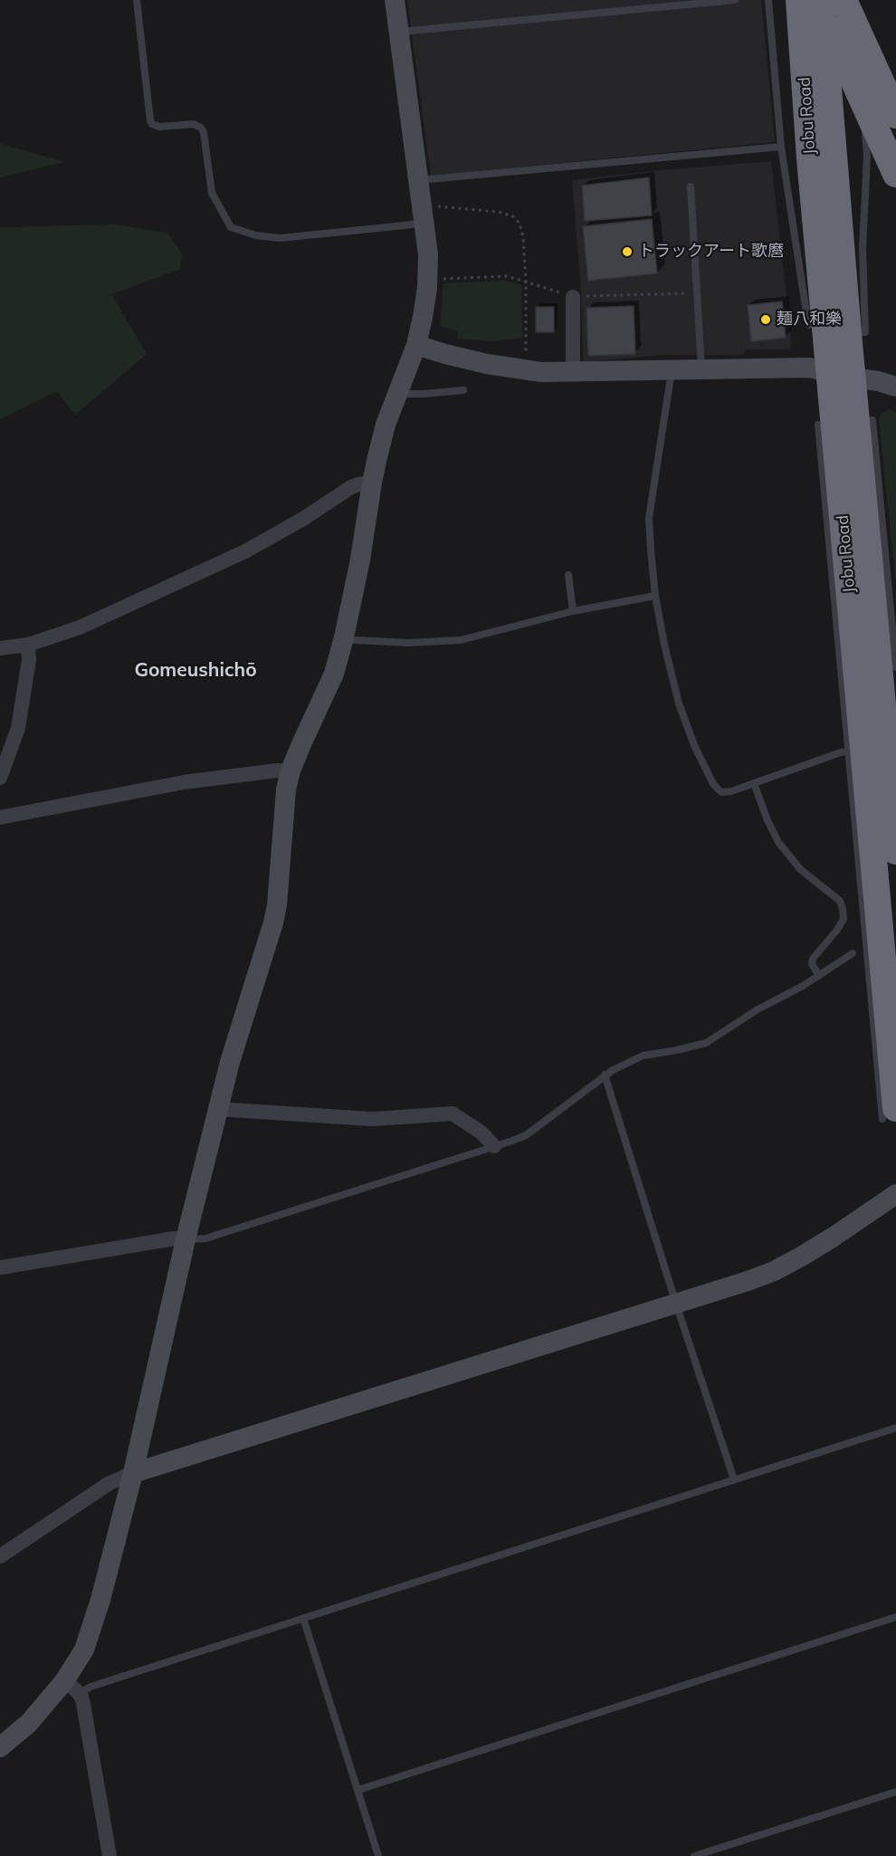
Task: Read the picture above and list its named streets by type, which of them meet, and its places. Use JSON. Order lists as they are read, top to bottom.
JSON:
{
  "streets": {
    "highway": ["Jobu Road"]
  },
  "districts": ["Gomeushichō"],
  "places": ["トラックアート歌麿", "麺八和樂"]
}
